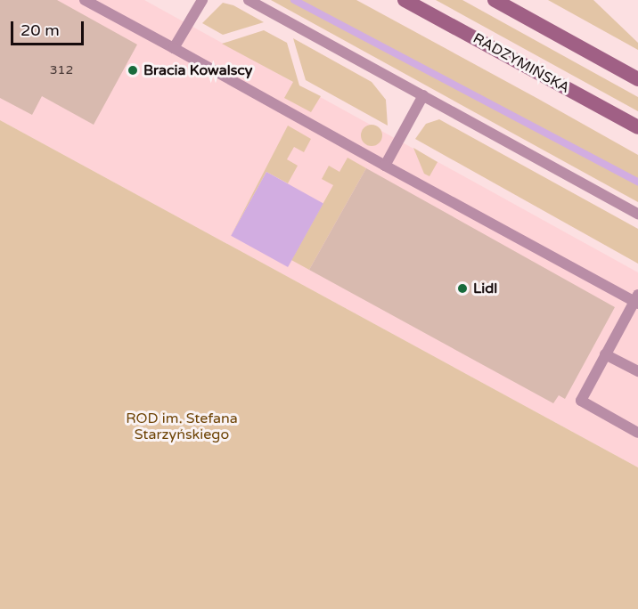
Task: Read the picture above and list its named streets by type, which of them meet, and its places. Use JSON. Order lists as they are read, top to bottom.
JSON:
{
  "streets": {
    "main road": ["RADZYMIŃSKA"]
  },
  "parks": ["ROD im. Stefana Starzyńskiego"],
  "places": ["Bracia Kowalscy", "Lidl"],
  "house_numbers": ["312"],
  "scale_bar": "20 m"
}
